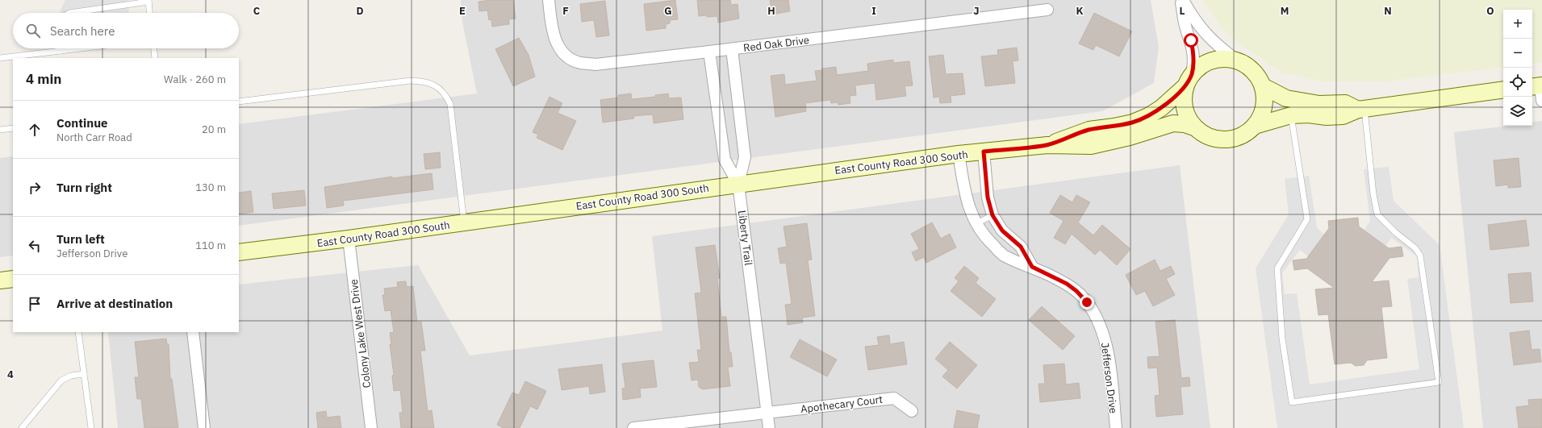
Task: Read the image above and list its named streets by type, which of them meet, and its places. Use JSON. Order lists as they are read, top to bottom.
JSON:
{
  "streets": {
    "street": [
      "Red Oak Drive",
      "East County Road 300 South",
      "Liberty Trail",
      "Colony Lake West Drive",
      "Jefferson Drive",
      "Apothecary Court"
    ]
  },
  "crossings": [
    ["Red Oak Drive", "Liberty Trail"],
    ["East County Road 300 South", "Liberty Trail"],
    ["East County Road 300 South", "Colony Lake West Drive"],
    ["East County Road 300 South", "Jefferson Drive"],
    ["Liberty Trail", "Apothecary Court"]
  ],
  "page": {
    "map_buttons": ["+", "−"],
    "search": "Search here",
    "heading": ["4 min", "Walk · 260 m"],
    "list": [
      ["Continue", "North Carr Road", "20 m"],
      ["Turn right", "130 m"],
      ["Turn left", "Jefferson Drive", "110 m"],
      "Arrive at destination"
    ]
  },
  "grid": {
    "columns": [
      "C",
      "D",
      "E",
      "F",
      "G",
      "H",
      "I",
      "J",
      "K",
      "L",
      "M",
      "N",
      "O"
    ],
    "rows": ["4"]
  }
}
